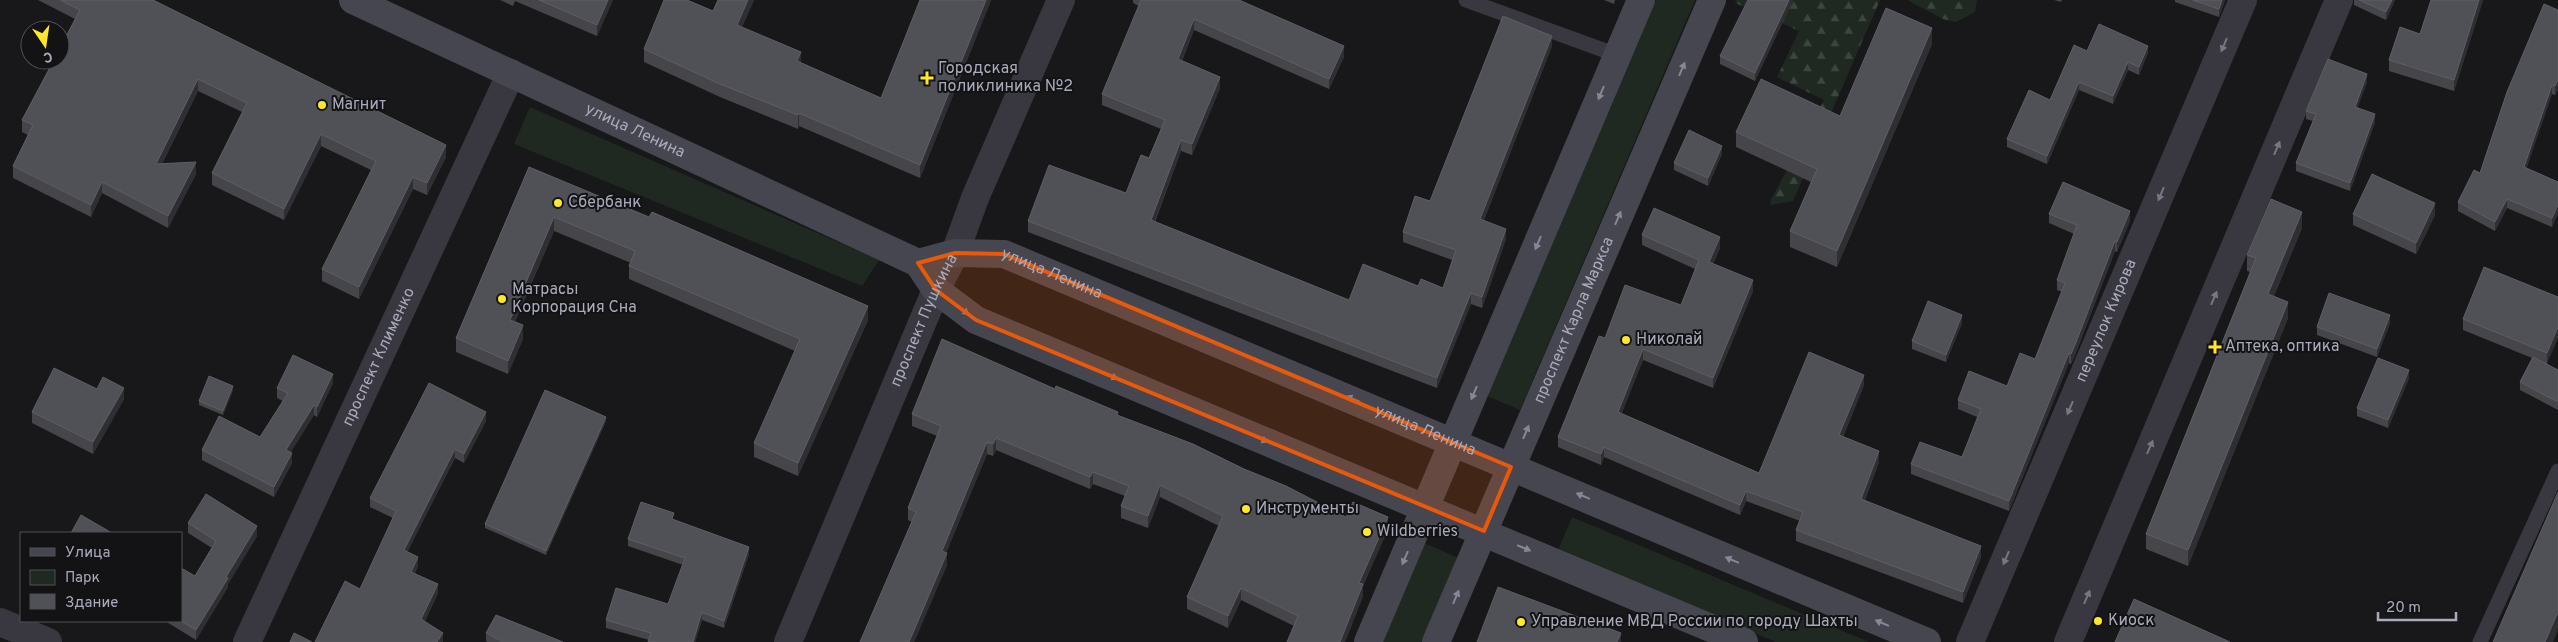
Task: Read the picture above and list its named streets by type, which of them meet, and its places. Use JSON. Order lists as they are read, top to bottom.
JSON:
{
  "streets": {
    "main road": ["улица Ленина", "проспект Карла Маркса"],
    "street": ["проспект Пушкина", "переулок Кирова", "проспект Клименко"]
  },
  "crossings": [
    ["улица Ленина", "проспект Пушкина"],
    ["улица Ленина", "проспект Карла Маркса"],
    ["улица Ленина", "проспект Клименко"]
  ],
  "places": {
    "health": ["Городская поликлиника №2", "Аптека, оптика"],
    "other": [
      "Магнит",
      "Сбербанк",
      "Матрасы Корпорация Сна",
      "Николай",
      "Инструменты",
      "Wildberries",
      "Киоск",
      "Управление МВД России по городу Шахты"
    ]
  },
  "legend": ["Улица", "Парк", "Здание"],
  "scale_bar": "20 m",
  "north": "bottom"
}
